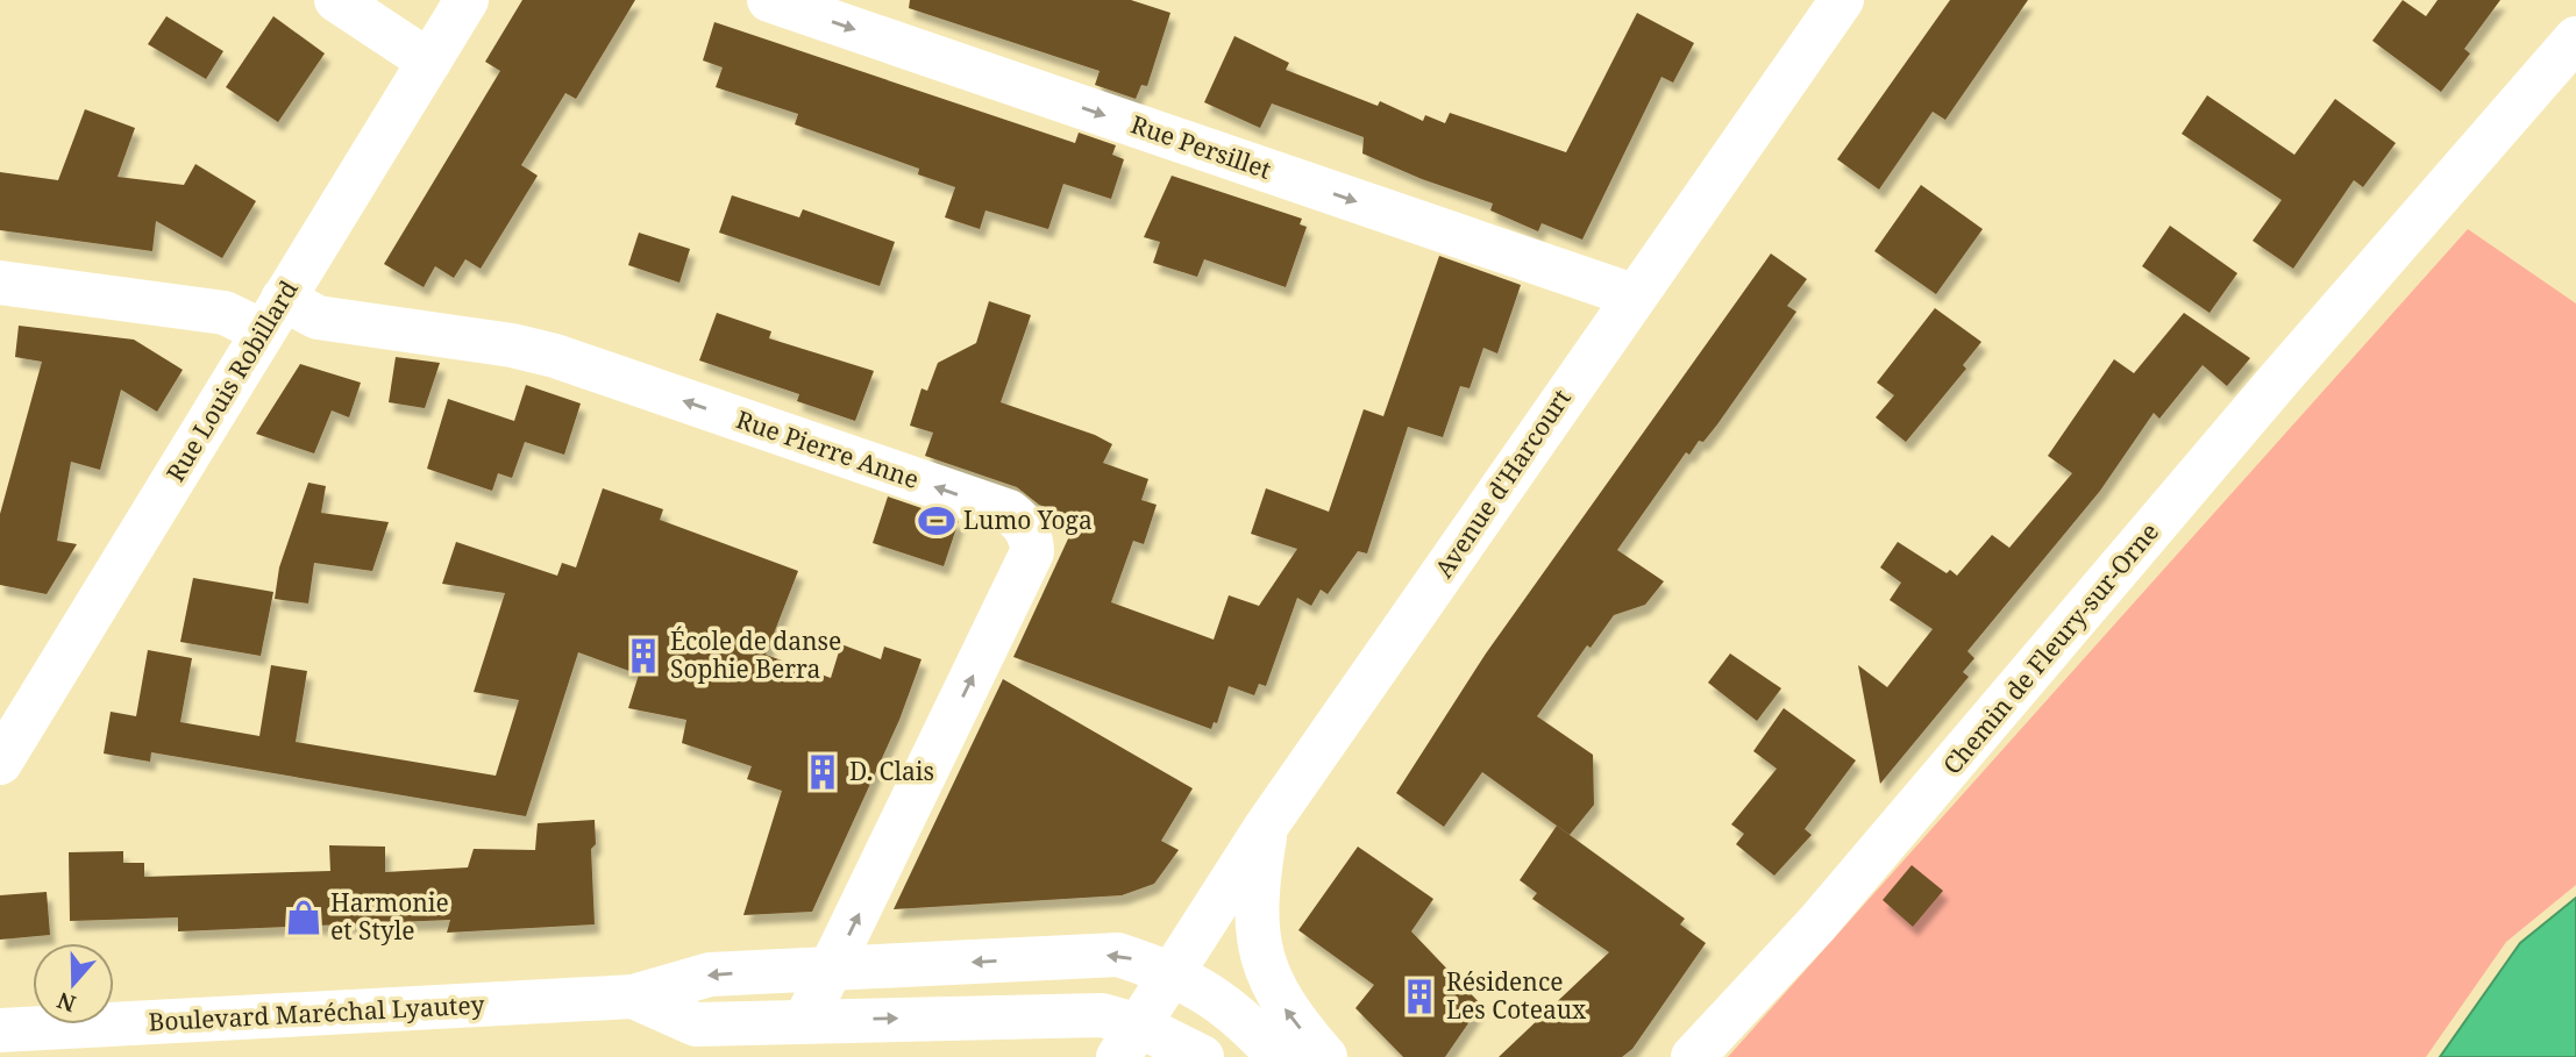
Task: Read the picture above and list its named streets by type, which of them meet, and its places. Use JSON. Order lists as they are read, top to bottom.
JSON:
{
  "streets": {
    "street": [
      "Rue Persillet",
      "Rue Louis Robillard",
      "Rue Pierre Anne",
      "Avenue d'Harcourt",
      "Chemin de Fleury-sur-Orne",
      "Boulevard Maréchal Lyautey"
    ]
  },
  "crossings": [
    ["Rue Persillet", "Avenue d'Harcourt"],
    ["Rue Louis Robillard", "Rue Pierre Anne"],
    ["Rue Pierre Anne", "Boulevard Maréchal Lyautey"],
    ["Avenue d'Harcourt", "Boulevard Maréchal Lyautey"]
  ],
  "one_way": ["Rue Persillet"],
  "places": {
    "sports": ["Lumo Yoga"],
    "building": ["École de danse Sophie Berra", "D. Clais", "Résidence Les Coteaux"],
    "shop": ["Harmonie et Style"]
  },
  "north": "bottom"
}
